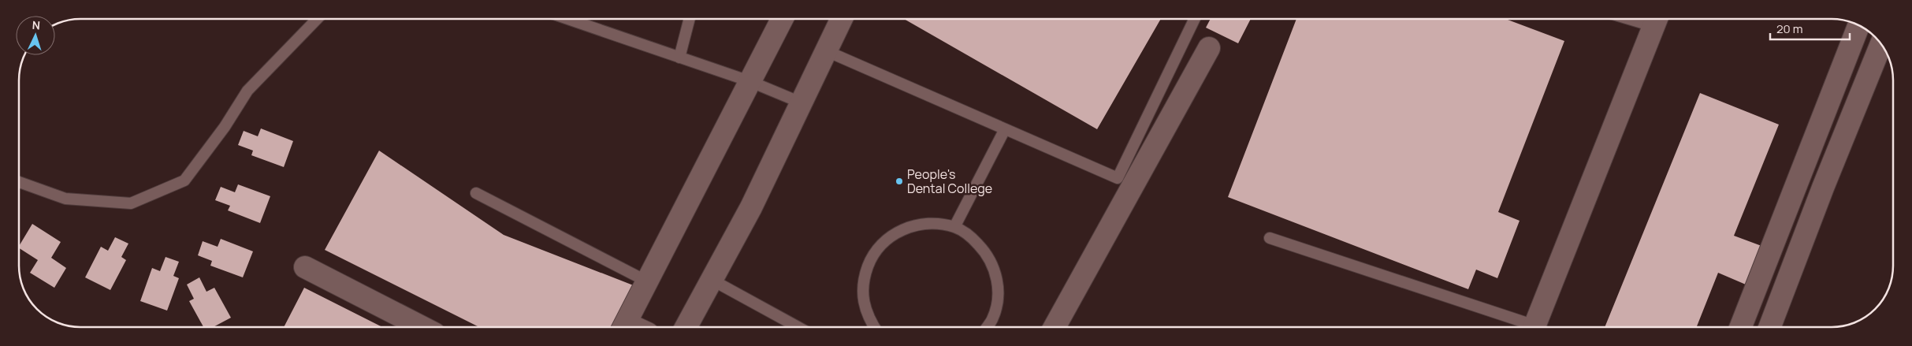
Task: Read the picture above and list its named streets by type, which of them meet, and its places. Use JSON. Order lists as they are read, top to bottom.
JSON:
{
  "places": ["People's Dental College"],
  "scale_bar": "20 m",
  "north": "top"
}
